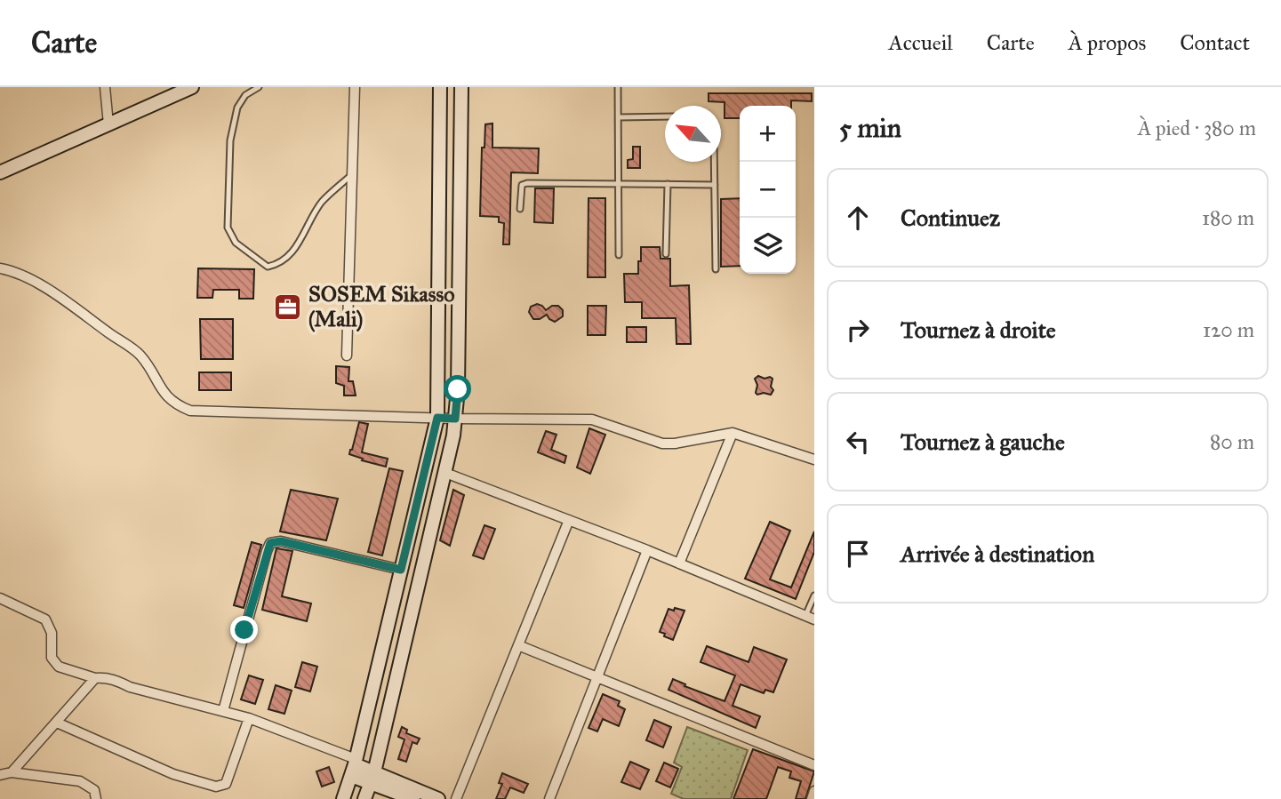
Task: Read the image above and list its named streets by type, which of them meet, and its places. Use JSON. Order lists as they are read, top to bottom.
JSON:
{
  "places": {
    "office": ["SOSEM Sikasso (Mali)"]
  },
  "north": "top left",
  "page": {
    "header": "Carte",
    "nav": [
      "Accueil",
      "Carte",
      "À propos",
      "Contact"
    ],
    "heading": ["5 min", "À pied · 380 m"],
    "map_buttons": ["+", "−"],
    "list": [
      ["Continuez", "180 m"],
      ["Tournez à droite", "120 m"],
      ["Tournez à gauche", "80 m"],
      "Arrivée à destination"
    ]
  }
}
